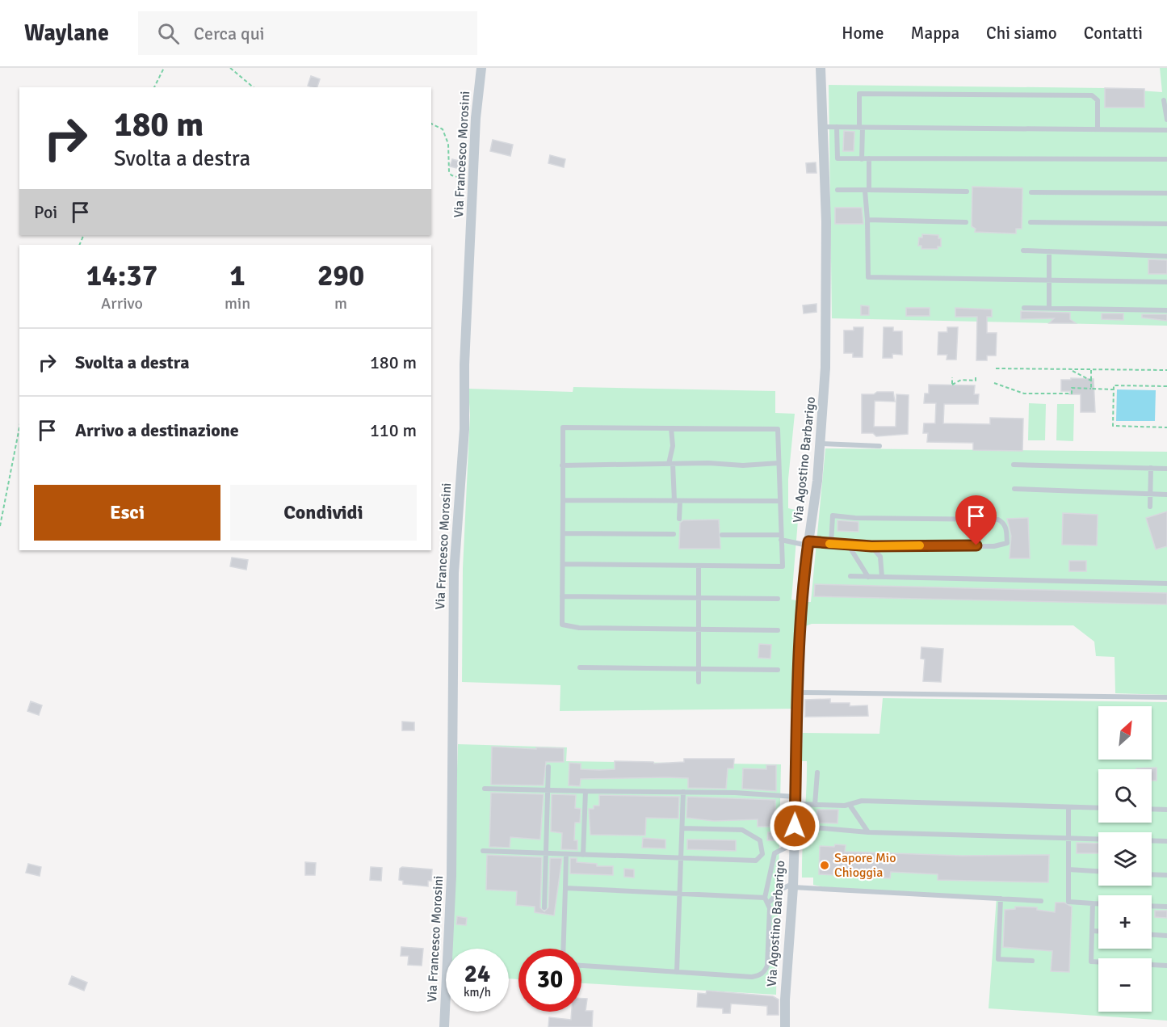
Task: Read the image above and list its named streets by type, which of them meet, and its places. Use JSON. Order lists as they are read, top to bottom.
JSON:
{
  "streets": {
    "street": ["Via Francesco Morosini", "Via Agostino Barbarigo"]
  },
  "places": ["Sapore Mio Chioggia"],
  "north": "top right",
  "page": {
    "header": "Waylane",
    "search": "Cerca qui",
    "nav": [
      "Home",
      "Mappa",
      "Chi siamo",
      "Contatti"
    ],
    "turn": ["180 m", "Svolta a destra"],
    "then": "Poi",
    "eta": [
      "14:37",
      "Arrivo",
      "1",
      "min",
      "290",
      "m"
    ],
    "list": [
      {
        "name": "Svolta a destra",
        "value": "180 m"
      },
      {
        "name": "Arrivo a destinazione",
        "value": "110 m"
      }
    ],
    "buttons": ["Esci", "Condividi"],
    "map_buttons": ["+", "−"],
    "speed": "24 km/h",
    "limit": "30"
  }
}
